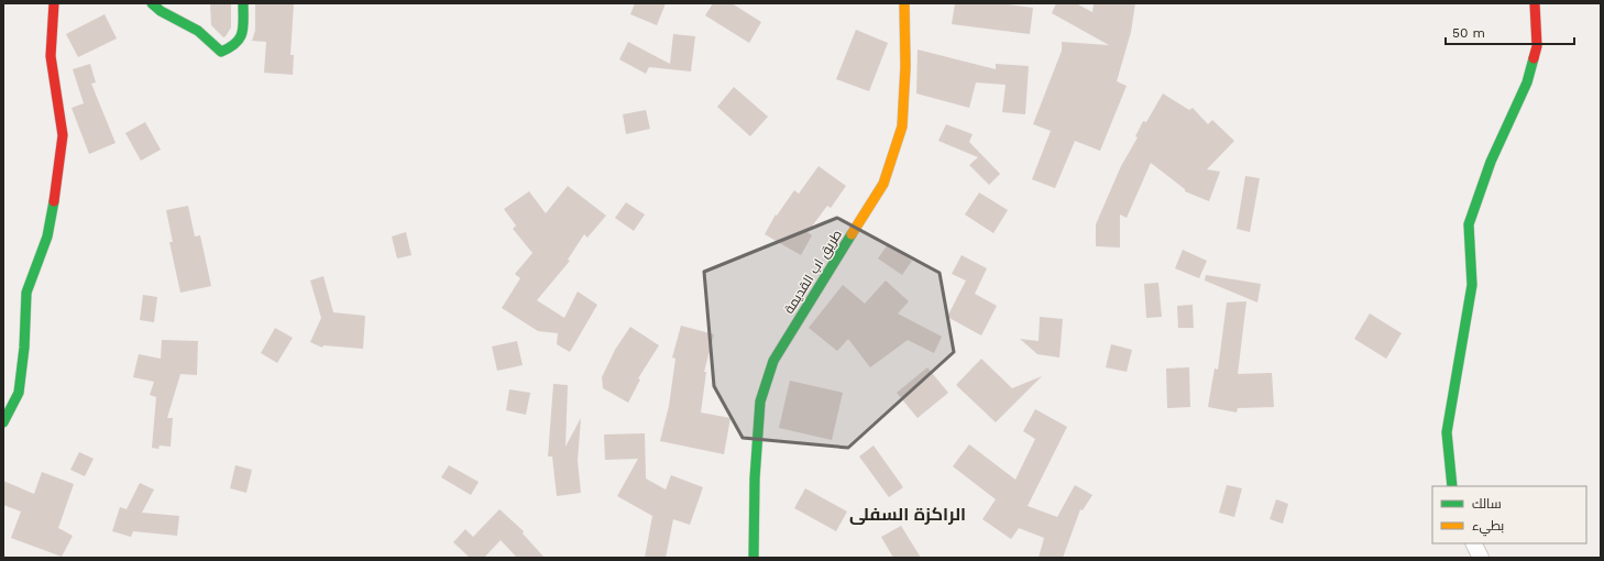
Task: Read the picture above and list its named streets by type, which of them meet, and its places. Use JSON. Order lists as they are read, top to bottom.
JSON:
{
  "streets": {
    "street": ["طريق اب القديمة"]
  },
  "districts": ["الراكزة السفلى"],
  "legend": ["سالك", "بطيء"],
  "scale_bar": "50 m"
}
